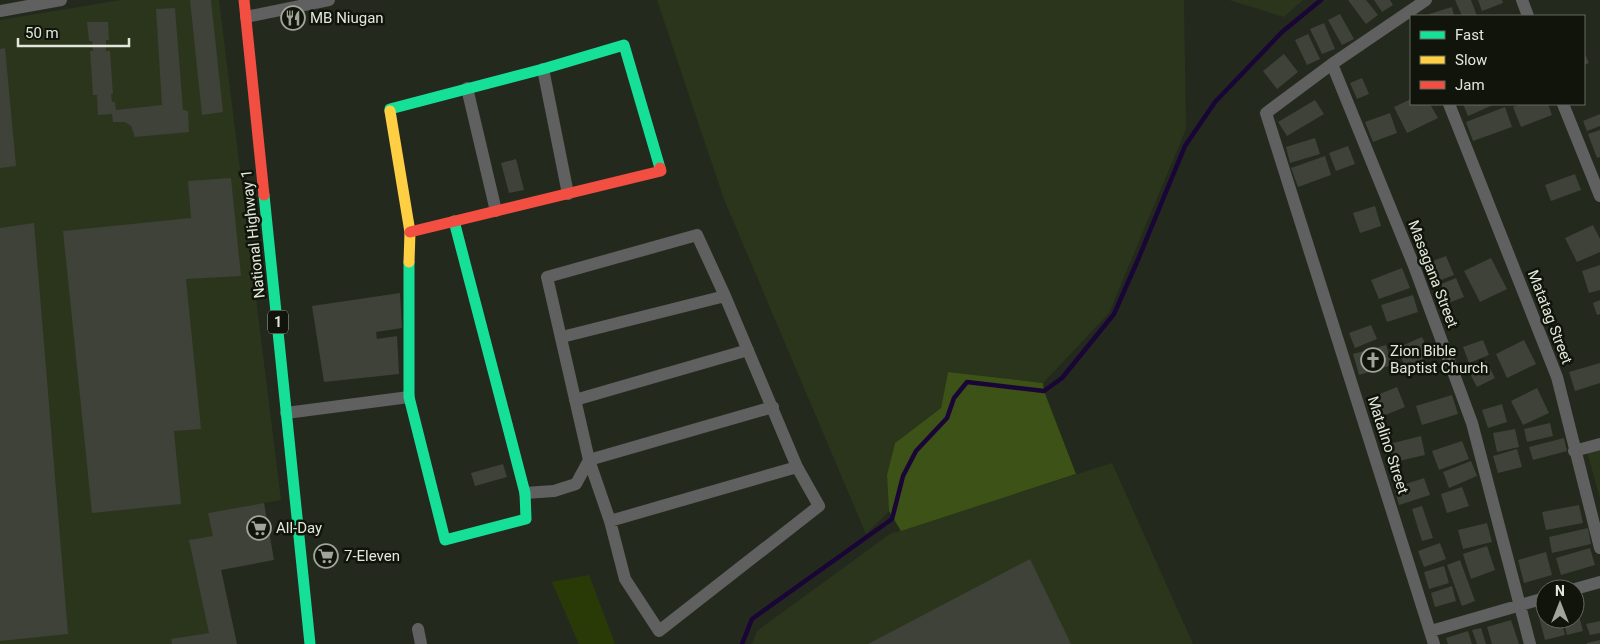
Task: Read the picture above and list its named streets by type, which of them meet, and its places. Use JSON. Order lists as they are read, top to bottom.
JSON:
{
  "streets": {
    "main road": ["National Highway 1", "1"],
    "street": ["Masagana Street", "Matatag Street", "Matalino Street"]
  },
  "crossings": [
    ["Masagana Street", "Matalino Street"]
  ],
  "places": {
    "restaurant": ["MB Niugan"],
    "church": ["Zion Bible Baptist Church"],
    "supermarket": ["All-Day", "7-Eleven"]
  },
  "legend": ["Fast", "Slow", "Jam"],
  "scale_bar": "50 m",
  "north": "top"
}
